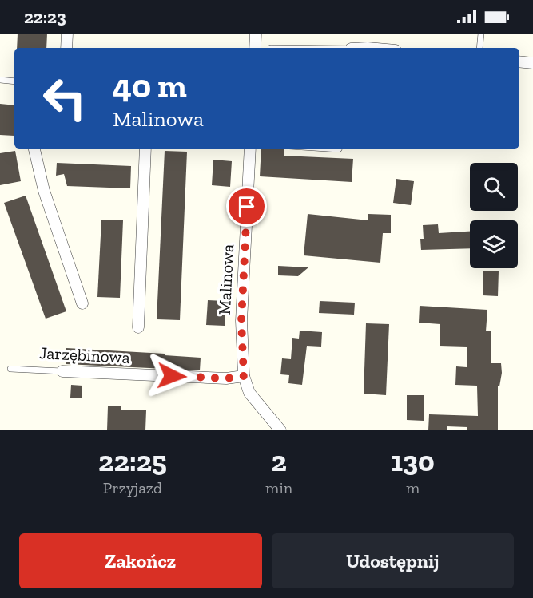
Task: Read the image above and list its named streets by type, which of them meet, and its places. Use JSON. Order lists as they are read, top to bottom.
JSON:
{
  "streets": {
    "street": ["Malinowa", "Jarzębinowa"]
  },
  "crossings": [
    ["Malinowa", "Jarzębinowa"]
  ],
  "page": {
    "status": "22:23",
    "turn": ["40 m", "Malinowa"],
    "eta": [
      "22:25",
      "Przyjazd",
      "2",
      "min",
      "130",
      "m"
    ],
    "buttons": ["Zakończ", "Udostępnij"]
  }
}
